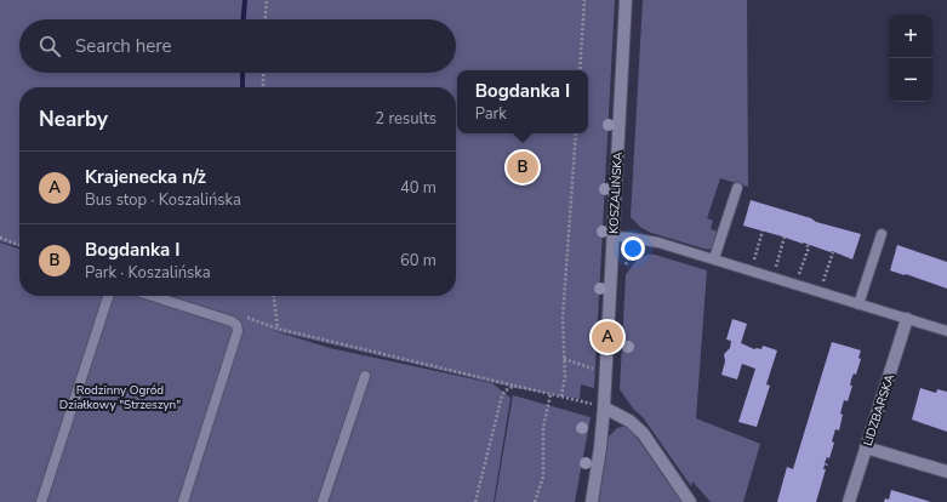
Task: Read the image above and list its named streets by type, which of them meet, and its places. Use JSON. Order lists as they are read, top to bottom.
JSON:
{
  "streets": {
    "street": ["KOSZALIŃSKA", "LIDZBARSKA"]
  },
  "parks": ["Rodzinny Ogród Działkowy \"Strzeszyn\""],
  "page": {
    "map_buttons": ["+", "−"],
    "search": "Search here",
    "popup": ["Bogdanka I", "Park"],
    "heading": ["Nearby", "2 results"],
    "pins": ["B", "A"],
    "list": [
      {
        "mark": "A",
        "name": "Krajenecka n/ż",
        "note": "Bus stop · Koszalińska",
        "value": "40 m"
      },
      {
        "mark": "B",
        "name": "Bogdanka I",
        "note": "Park · Koszalińska",
        "value": "60 m"
      }
    ]
  }
}
